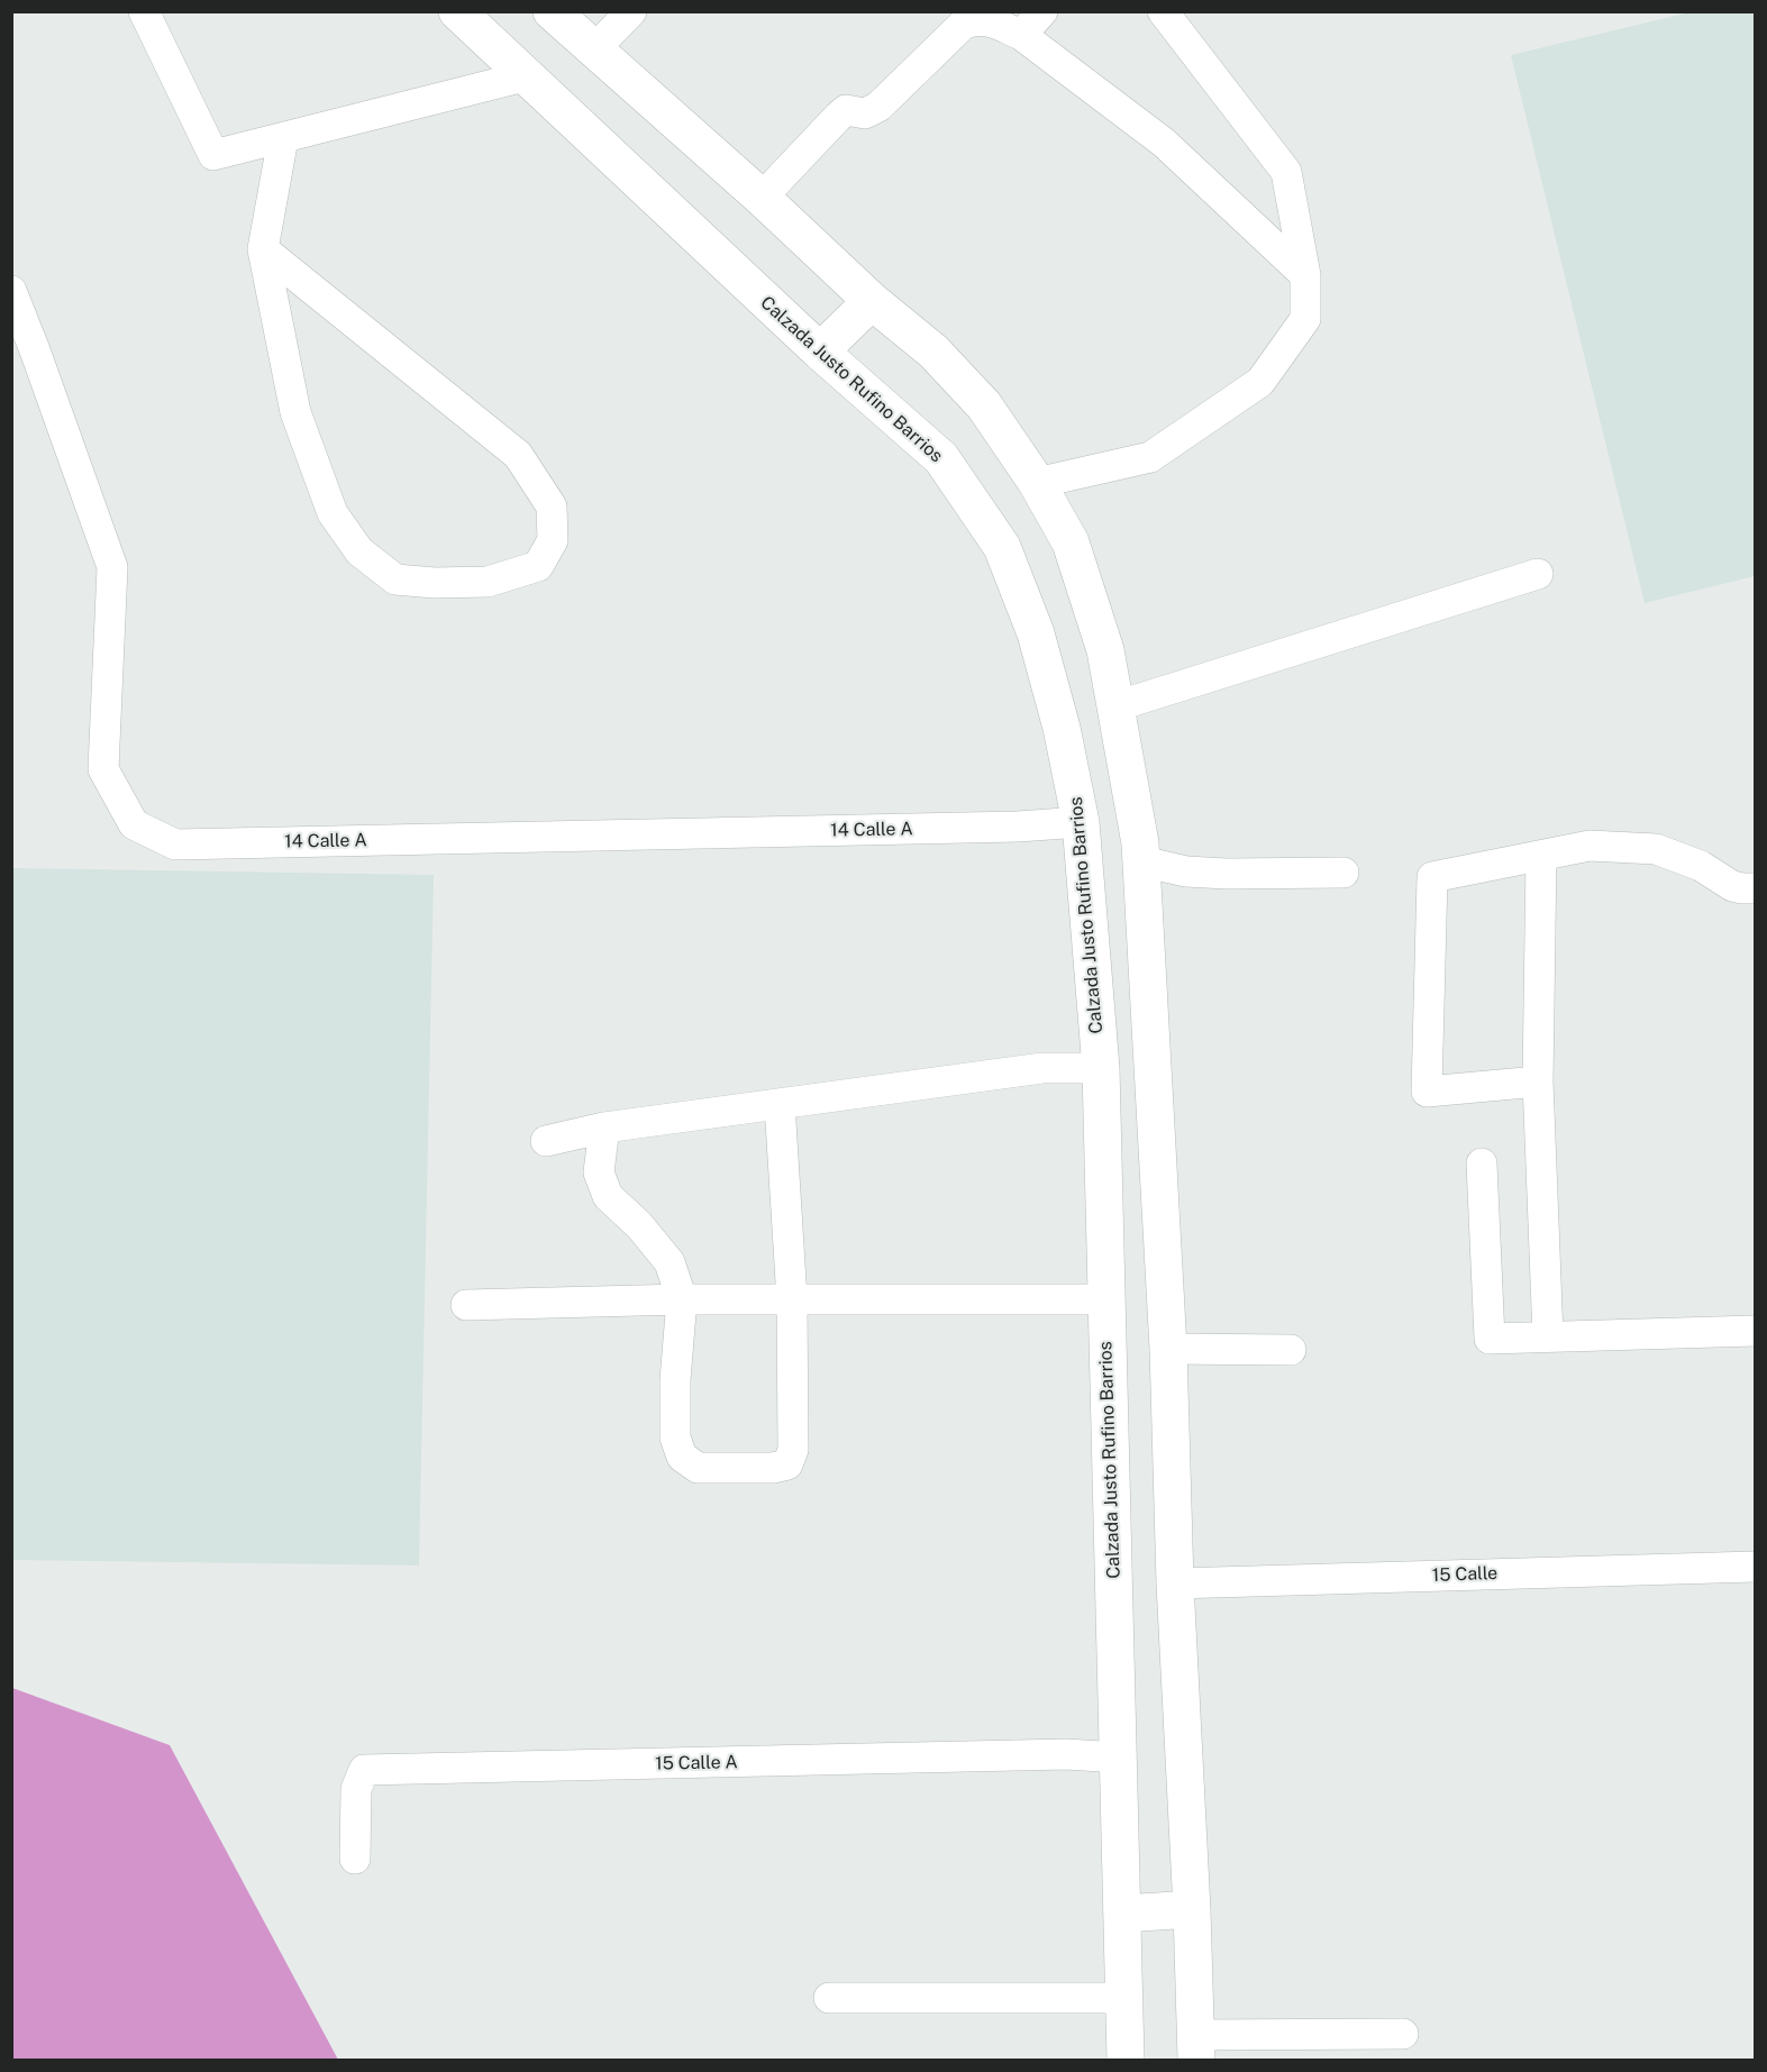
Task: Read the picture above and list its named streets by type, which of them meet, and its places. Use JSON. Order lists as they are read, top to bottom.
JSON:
{
  "streets": {
    "street": [
      "Calzada Justo Rufino Barrios",
      "14 Calle A",
      "15 Calle",
      "15 Calle A"
    ]
  },
  "crossings": [
    ["Calzada Justo Rufino Barrios", "14 Calle A"],
    ["Calzada Justo Rufino Barrios", "15 Calle A"]
  ]
}
